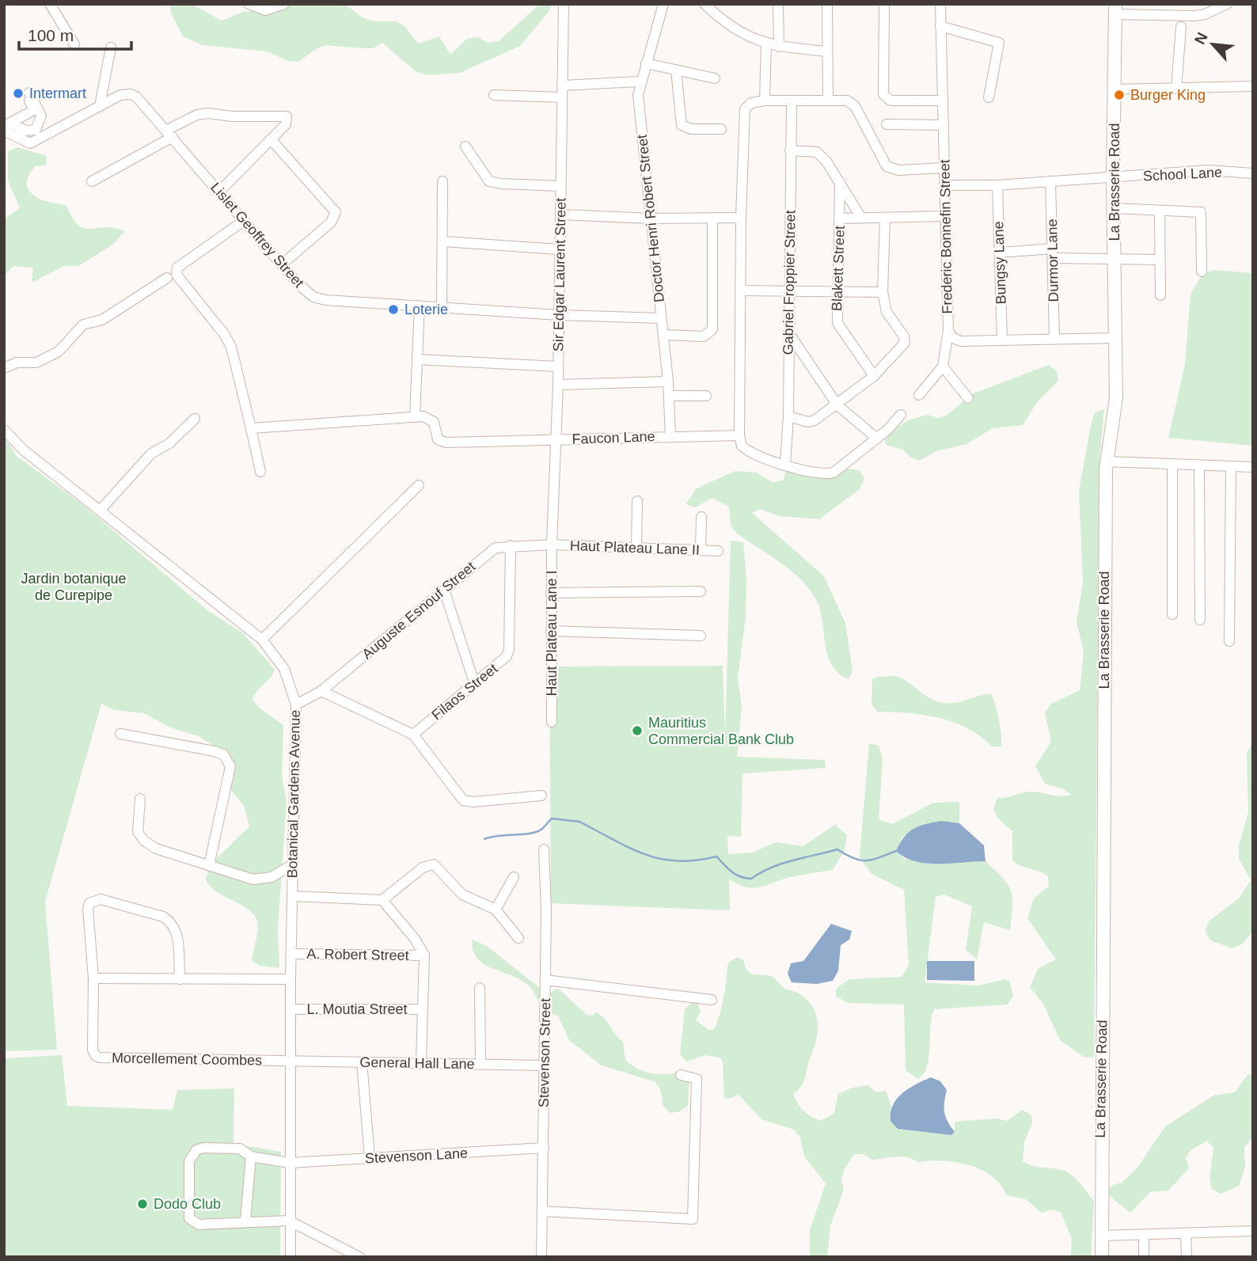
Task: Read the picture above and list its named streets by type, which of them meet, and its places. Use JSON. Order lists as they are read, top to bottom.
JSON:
{
  "streets": {
    "main road": ["La Brasserie Road"],
    "street": [
      "School Lane",
      "Doctor Henri Robert Street",
      "Lislet Geoffrey Street",
      "Frederic Bonnefin Street",
      "Durmor Lane",
      "Bungsy Lane",
      "Blakett Street",
      "Sir Edgar Laurent Street",
      "Gabriel Froppier Street",
      "Faucon Lane",
      "Haut Plateau Lane II",
      "Auguste Esnouf Street",
      "Haut Plateau Lane I",
      "Filaos Street",
      "Botanical Gardens Avenue",
      "A. Robert Street",
      "L. Moutia Street",
      "Stevenson Street",
      "Morcellement Coombes",
      "General Hall Lane",
      "Stevenson Lane"
    ]
  },
  "crossings": [
    ["School Lane", "La Brasserie Road"],
    ["School Lane", "Frederic Bonnefin Street"],
    ["School Lane", "Durmor Lane"],
    ["School Lane", "Bungsy Lane"],
    ["La Brasserie Road", "Frederic Bonnefin Street"],
    ["Doctor Henri Robert Street", "Lislet Geoffrey Street"],
    ["Doctor Henri Robert Street", "Faucon Lane"],
    ["Lislet Geoffrey Street", "Sir Edgar Laurent Street"],
    ["Frederic Bonnefin Street", "Durmor Lane"],
    ["Frederic Bonnefin Street", "Bungsy Lane"],
    ["Sir Edgar Laurent Street", "Faucon Lane"],
    ["Sir Edgar Laurent Street", "Haut Plateau Lane II"],
    ["Sir Edgar Laurent Street", "Auguste Esnouf Street"],
    ["Sir Edgar Laurent Street", "Haut Plateau Lane I"],
    ["Haut Plateau Lane II", "Auguste Esnouf Street"],
    ["Haut Plateau Lane II", "Haut Plateau Lane I"],
    ["Auguste Esnouf Street", "Haut Plateau Lane I"],
    ["Auguste Esnouf Street", "Filaos Street"],
    ["Auguste Esnouf Street", "Botanical Gardens Avenue"],
    ["Botanical Gardens Avenue", "A. Robert Street"],
    ["Botanical Gardens Avenue", "L. Moutia Street"],
    ["Botanical Gardens Avenue", "Morcellement Coombes"],
    ["Botanical Gardens Avenue", "General Hall Lane"],
    ["Botanical Gardens Avenue", "Stevenson Lane"],
    ["Stevenson Street", "General Hall Lane"],
    ["Stevenson Street", "Stevenson Lane"],
    ["Morcellement Coombes", "General Hall Lane"]
  ],
  "parks": ["Jardin botanique de Curepipe"],
  "places": [
    "Intermart",
    "Burger King",
    "Loterie",
    "Mauritius Commercial Bank Club",
    "Dodo Club"
  ],
  "scale_bar": "100 m",
  "north": "top left"
}
